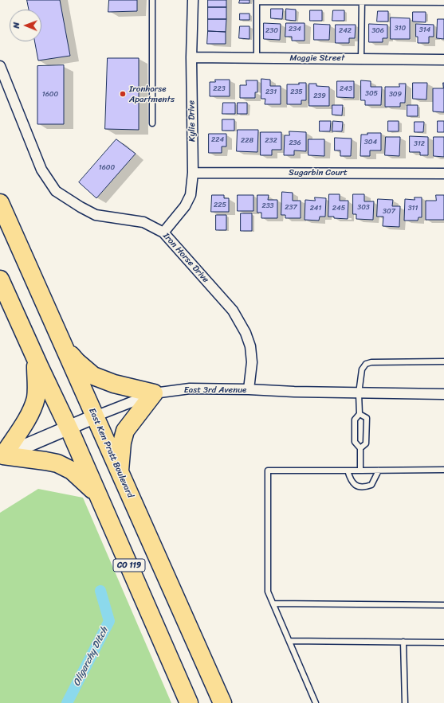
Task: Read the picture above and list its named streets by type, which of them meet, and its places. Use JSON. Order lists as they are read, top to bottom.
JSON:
{
  "streets": {
    "highway": ["East Ken Pratt Boulevard", "CO 119"],
    "main road": ["East 3rd Avenue"],
    "street": [
      "Maggie Street",
      "Kylie Drive",
      "Sugarbin Court",
      "Iron Horse Drive"
    ]
  },
  "crossings": [
    ["Maggie Street", "Kylie Drive"],
    ["Kylie Drive", "Sugarbin Court"],
    ["Kylie Drive", "Iron Horse Drive"],
    ["Iron Horse Drive", "East 3rd Avenue"],
    ["East 3rd Avenue", "East Ken Pratt Boulevard"],
    ["East 3rd Avenue", "CO 119"]
  ],
  "water": ["Oligarchy Ditch"],
  "places": ["Ironhorse Apartments"],
  "house_numbers": [
    "310",
    "234",
    "314",
    "230",
    "242",
    "306",
    "223",
    "243",
    "231",
    "235",
    "305",
    "1600",
    "309",
    "239",
    "224",
    "228",
    "232",
    "304",
    "236",
    "312",
    "1600",
    "225",
    "233",
    "237",
    "303",
    "241",
    "245",
    "311",
    "307"
  ],
  "north": "left"
}
